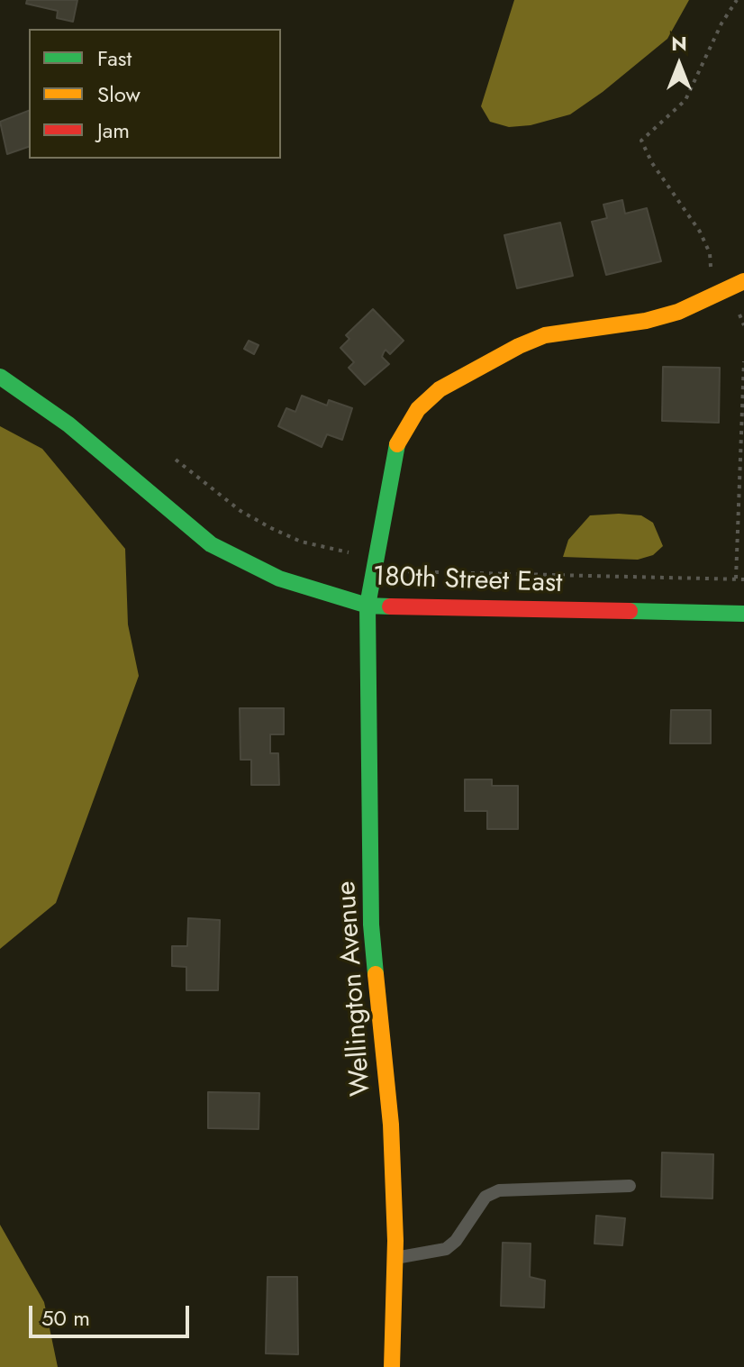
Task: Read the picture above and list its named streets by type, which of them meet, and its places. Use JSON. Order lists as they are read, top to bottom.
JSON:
{
  "streets": {
    "street": ["180th Street East", "Wellington Avenue"]
  },
  "crossings": [
    ["180th Street East", "Wellington Avenue"]
  ],
  "legend": ["Fast", "Slow", "Jam"],
  "scale_bar": "50 m",
  "north": "top"
}
